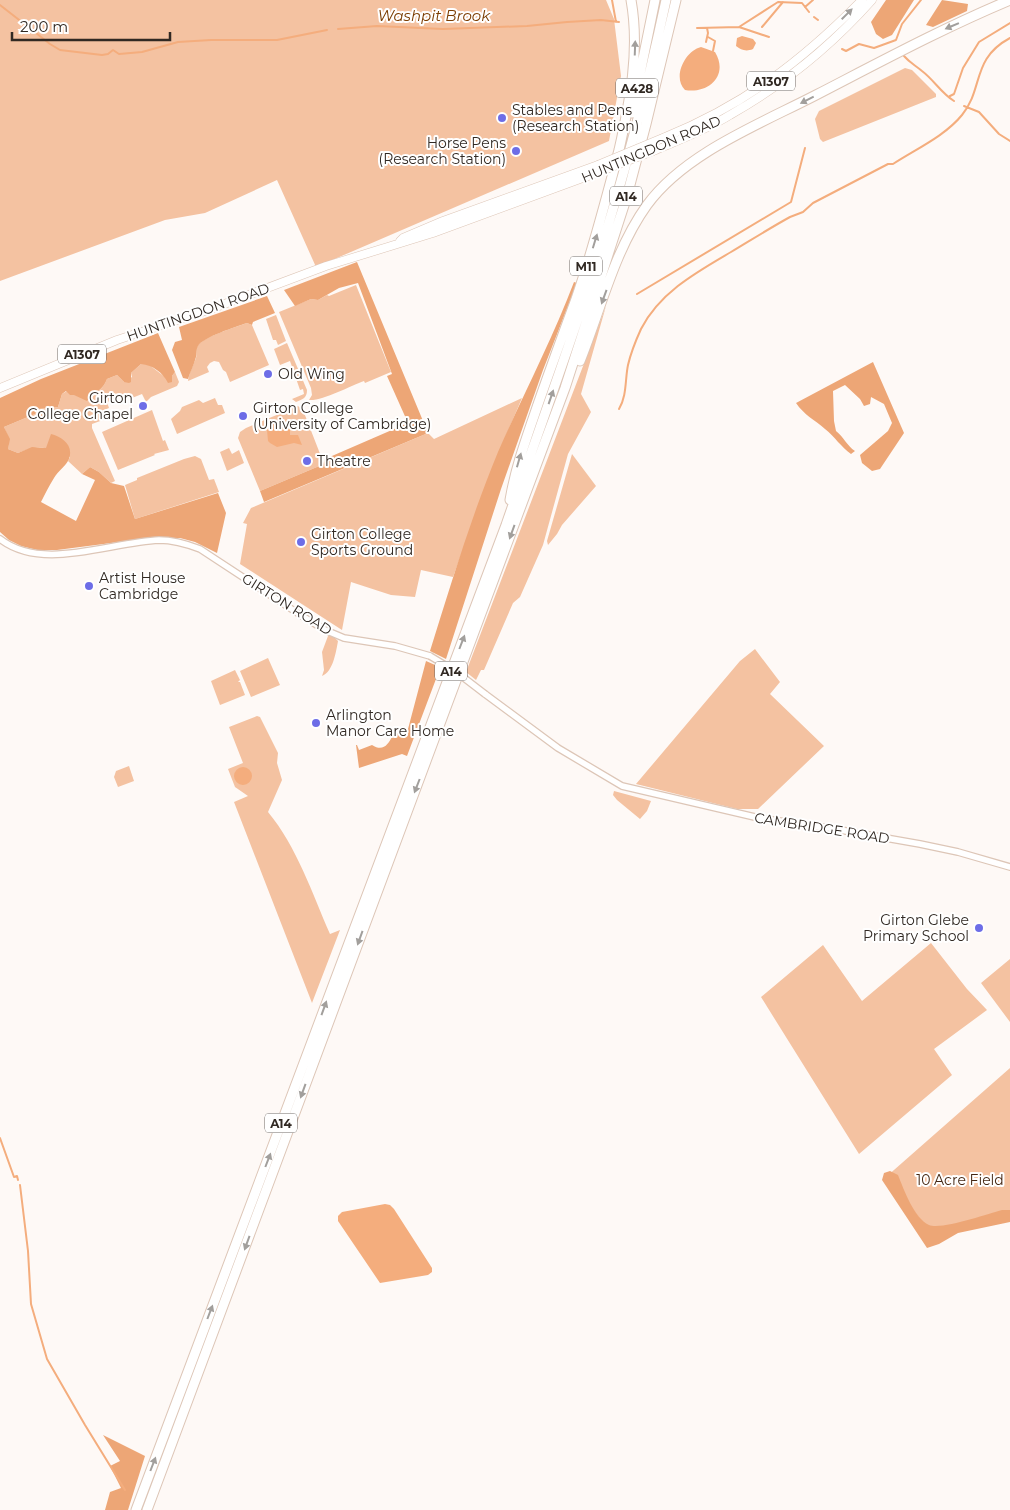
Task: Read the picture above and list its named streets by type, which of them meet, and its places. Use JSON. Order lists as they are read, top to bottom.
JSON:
{
  "streets": {
    "highway": ["A428", "A14", "M11"],
    "main road": ["A1307", "HUNTINGDON ROAD"],
    "street": ["GIRTON ROAD", "CAMBRIDGE ROAD"]
  },
  "crossings": [
    ["A428", "A14"],
    ["A14", "M11"],
    ["GIRTON ROAD", "CAMBRIDGE ROAD"]
  ],
  "water": ["Washpit Brook"],
  "parks": ["10 Acre Field"],
  "places": [
    "Stables and Pens (Research Station)",
    "Horse Pens (Research Station)",
    "Old Wing",
    "Girton College Chapel",
    "Girton College (University of Cambridge)",
    "Theatre",
    "Girton College Sports Ground",
    "Artist House Cambridge",
    "Arlington Manor Care Home",
    "Girton Glebe Primary School"
  ],
  "scale_bar": "200 m"
}
